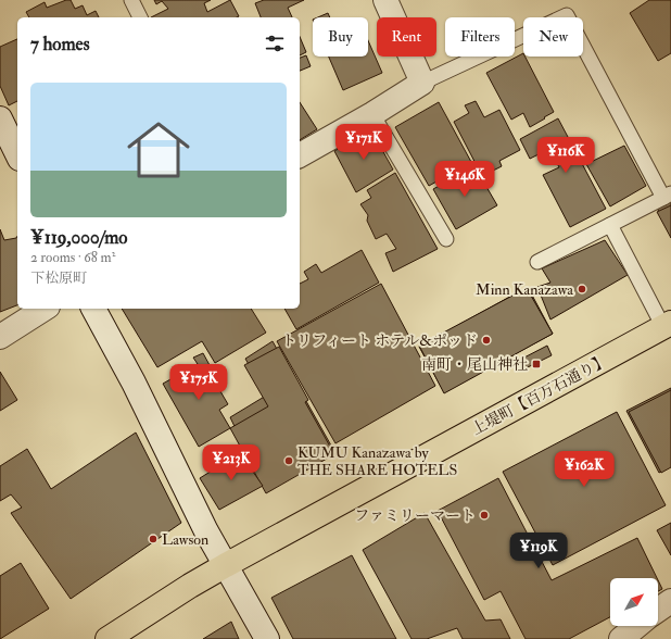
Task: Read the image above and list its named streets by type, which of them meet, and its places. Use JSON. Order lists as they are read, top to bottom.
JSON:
{
  "streets": {
    "highway": ["上堤町【百万石通り】"]
  },
  "places": {
    "other": [
      "Minn Kanazawa",
      "トリフィート ホテル&ポッド",
      "KUMU Kanazawa by THE SHARE HOTELS",
      "ファミリーマート",
      "Lawson"
    ],
    "transit": ["南町・尾山神社"]
  },
  "north": "top right",
  "page": {
    "chip": [
      "Buy",
      "Rent",
      "Filters",
      "New"
    ],
    "heading": "7 homes",
    "list": [
      {
        "name": "¥119,000/mo",
        "note": "2 rooms · 68 m² · 下松原町"
      }
    ],
    "price": [
      "¥171K",
      "¥116K",
      "¥146K",
      "¥175K",
      "¥213K",
      "¥162K",
      "¥119K"
    ]
  }
}
